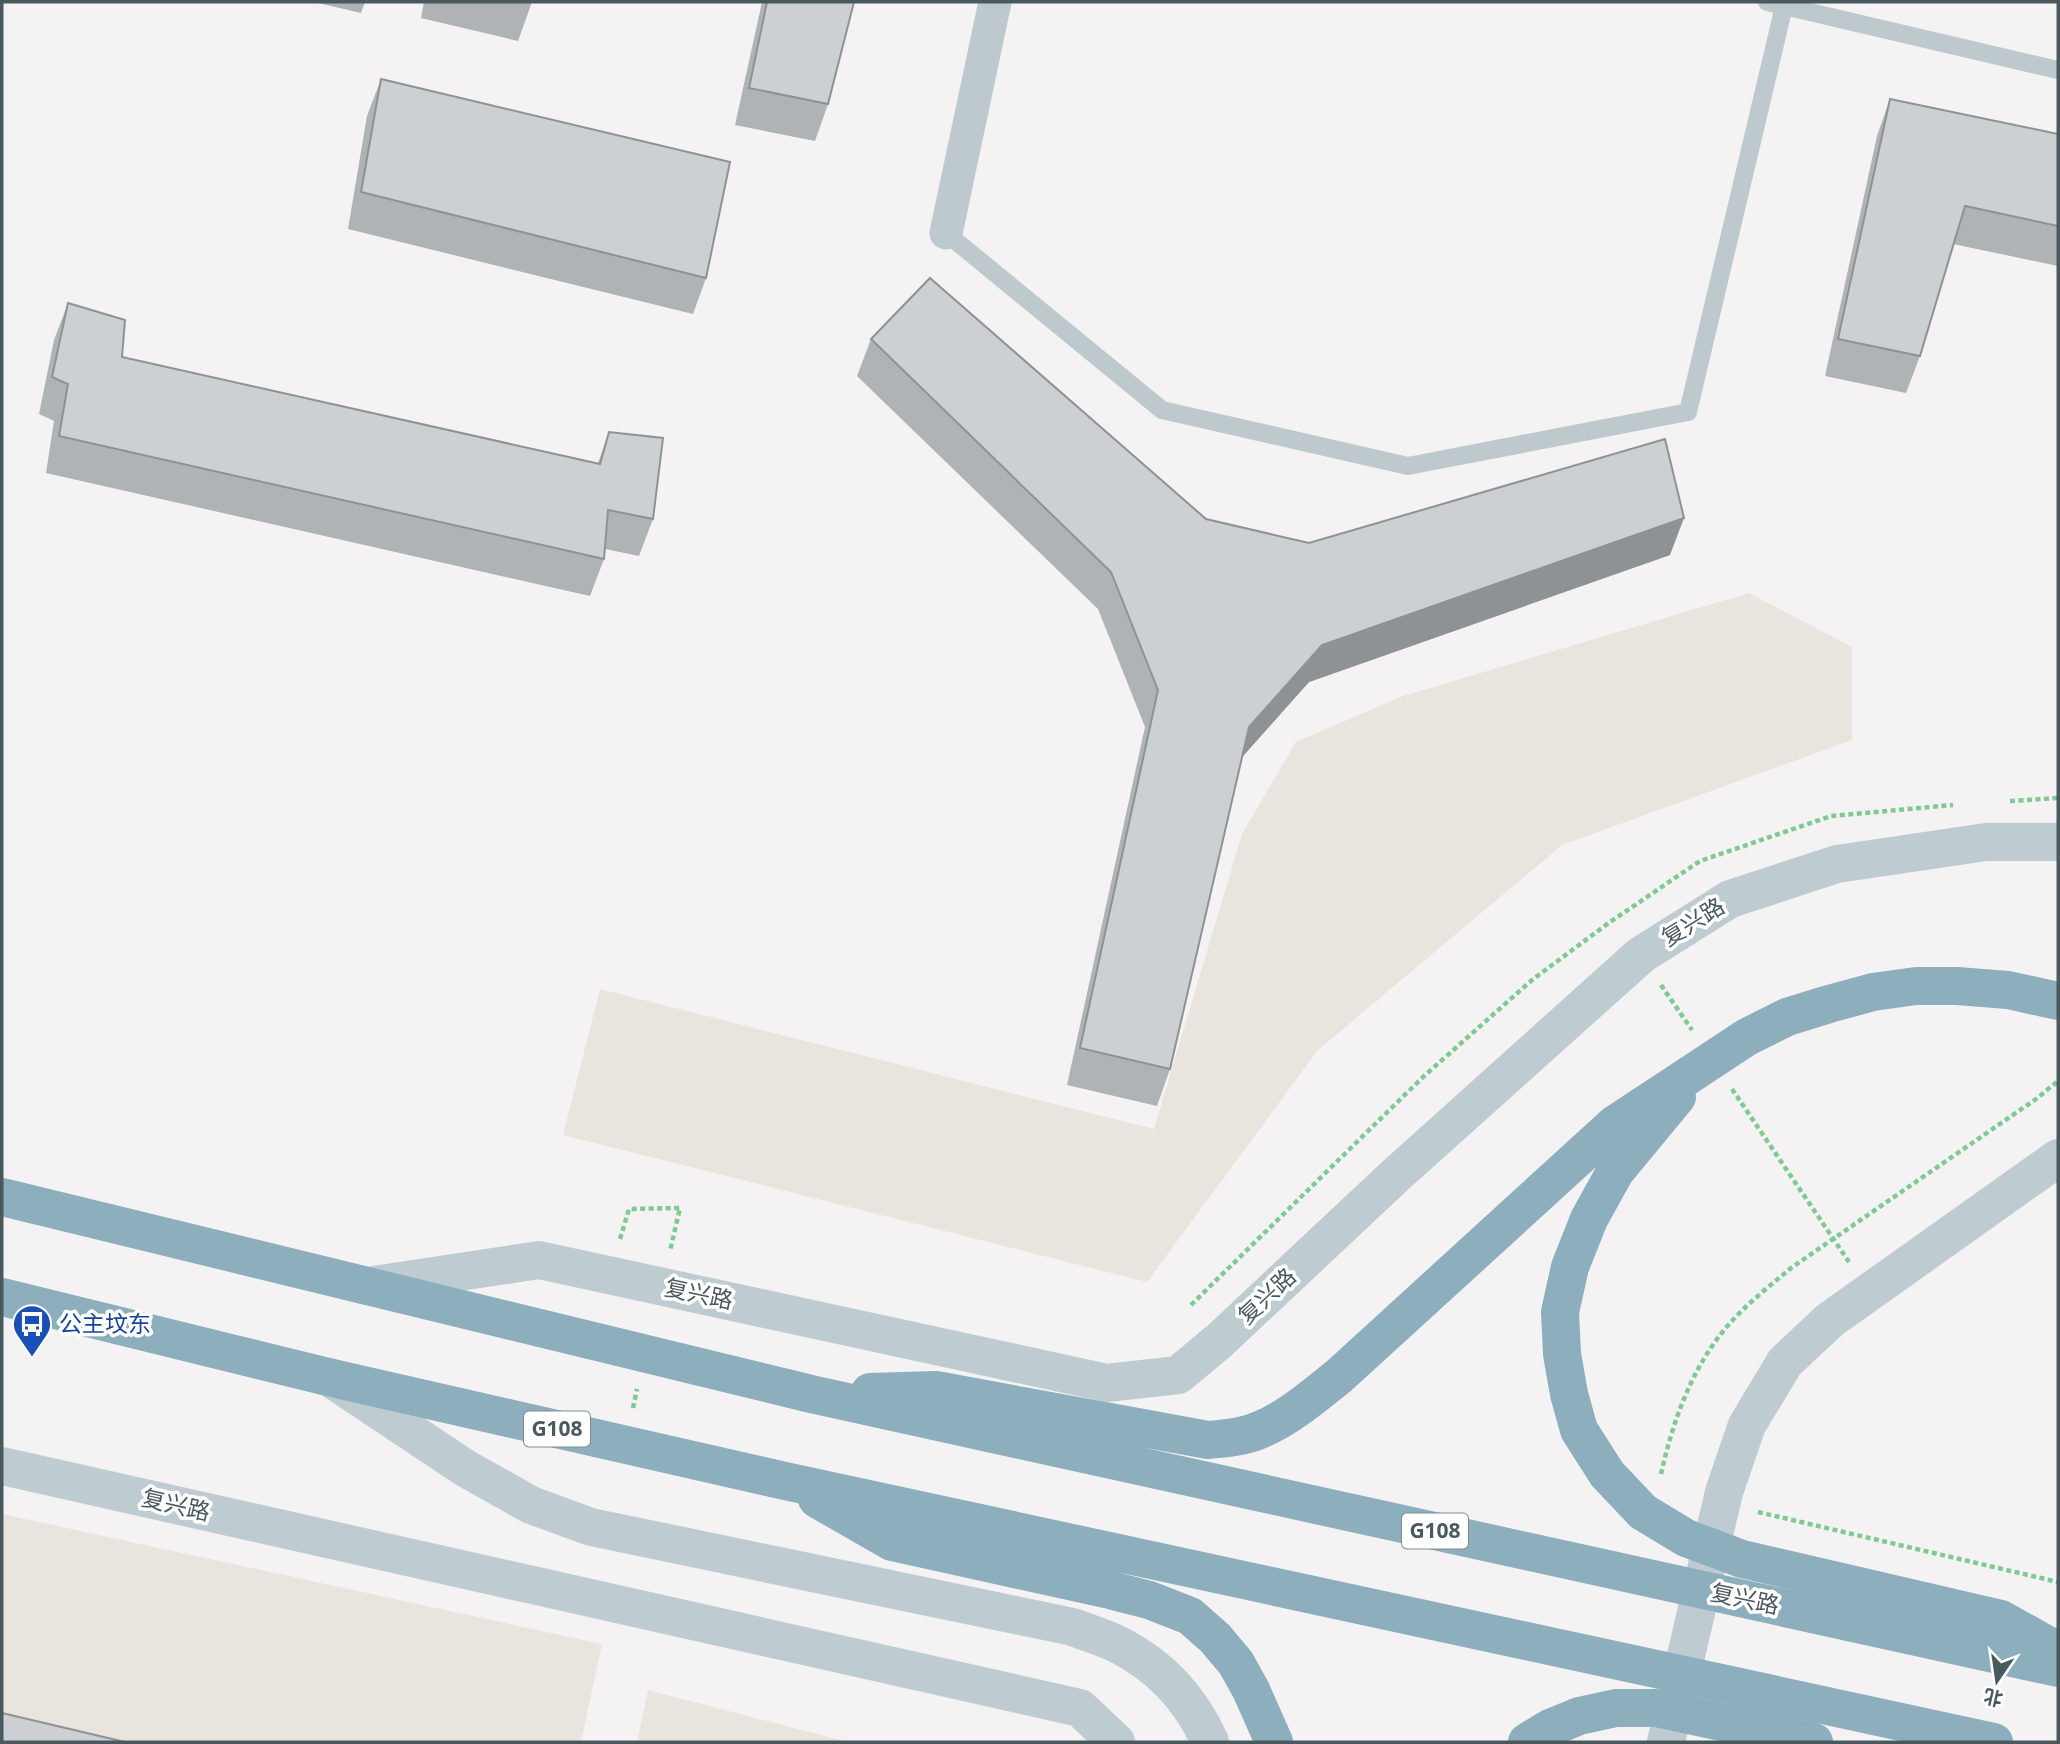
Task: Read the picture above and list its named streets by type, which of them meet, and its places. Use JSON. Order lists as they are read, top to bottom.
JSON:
{
  "streets": {
    "highway": ["复兴路", "G108"]
  },
  "places": {
    "bus stop": ["公主坟东"]
  },
  "north": "bottom"
}
